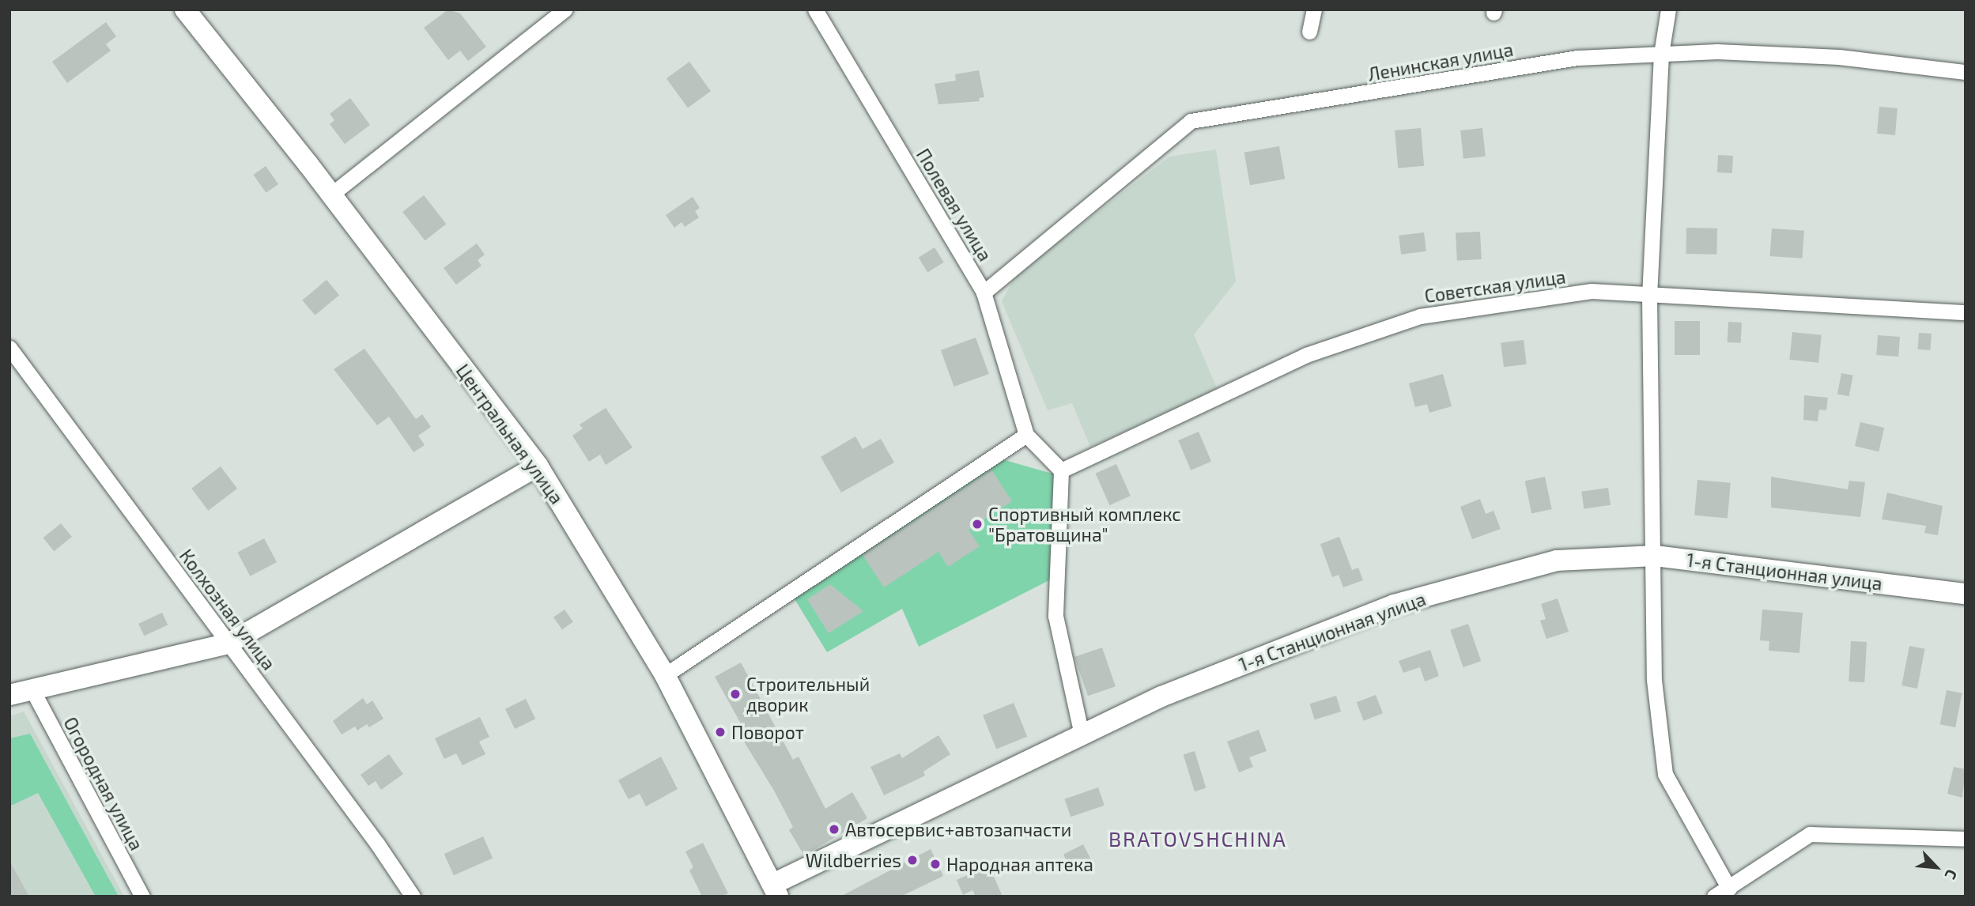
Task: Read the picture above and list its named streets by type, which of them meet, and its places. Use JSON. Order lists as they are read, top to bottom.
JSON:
{
  "streets": {
    "main road": ["Центральная улица", "1-я Станционная улица"],
    "street": [
      "Ленинская улица",
      "Полевая улица",
      "Советская улица",
      "Колхозная улица",
      "Огородная улица"
    ]
  },
  "crossings": [
    ["Ленинская улица", "Полевая улица"],
    ["Центральная улица", "1-я Станционная улица"]
  ],
  "districts": ["BRATOVSHCHINA"],
  "places": [
    "Спортивный комплекс \"Братовщина\"",
    "Строительный дворик",
    "Поворот",
    "Автосервис+автозапчасти",
    "Wildberries",
    "Народная аптека"
  ],
  "north": "bottom right"
}
